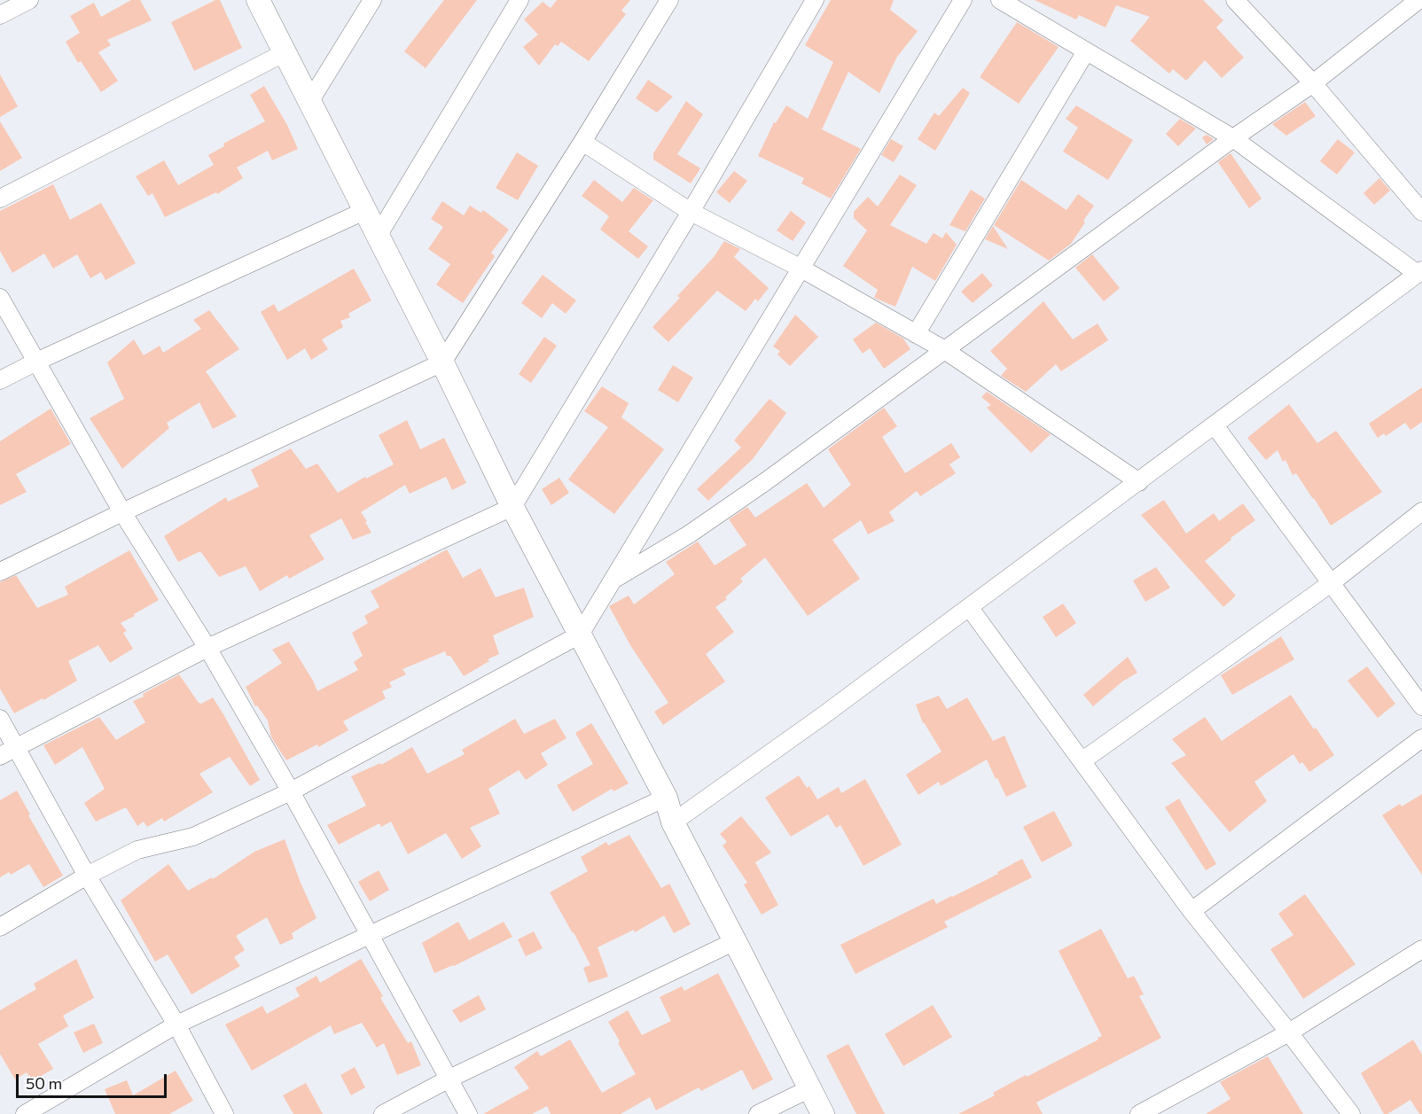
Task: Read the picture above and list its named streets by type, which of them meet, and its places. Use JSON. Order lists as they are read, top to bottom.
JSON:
{
  "scale_bar": "50 m"
}
